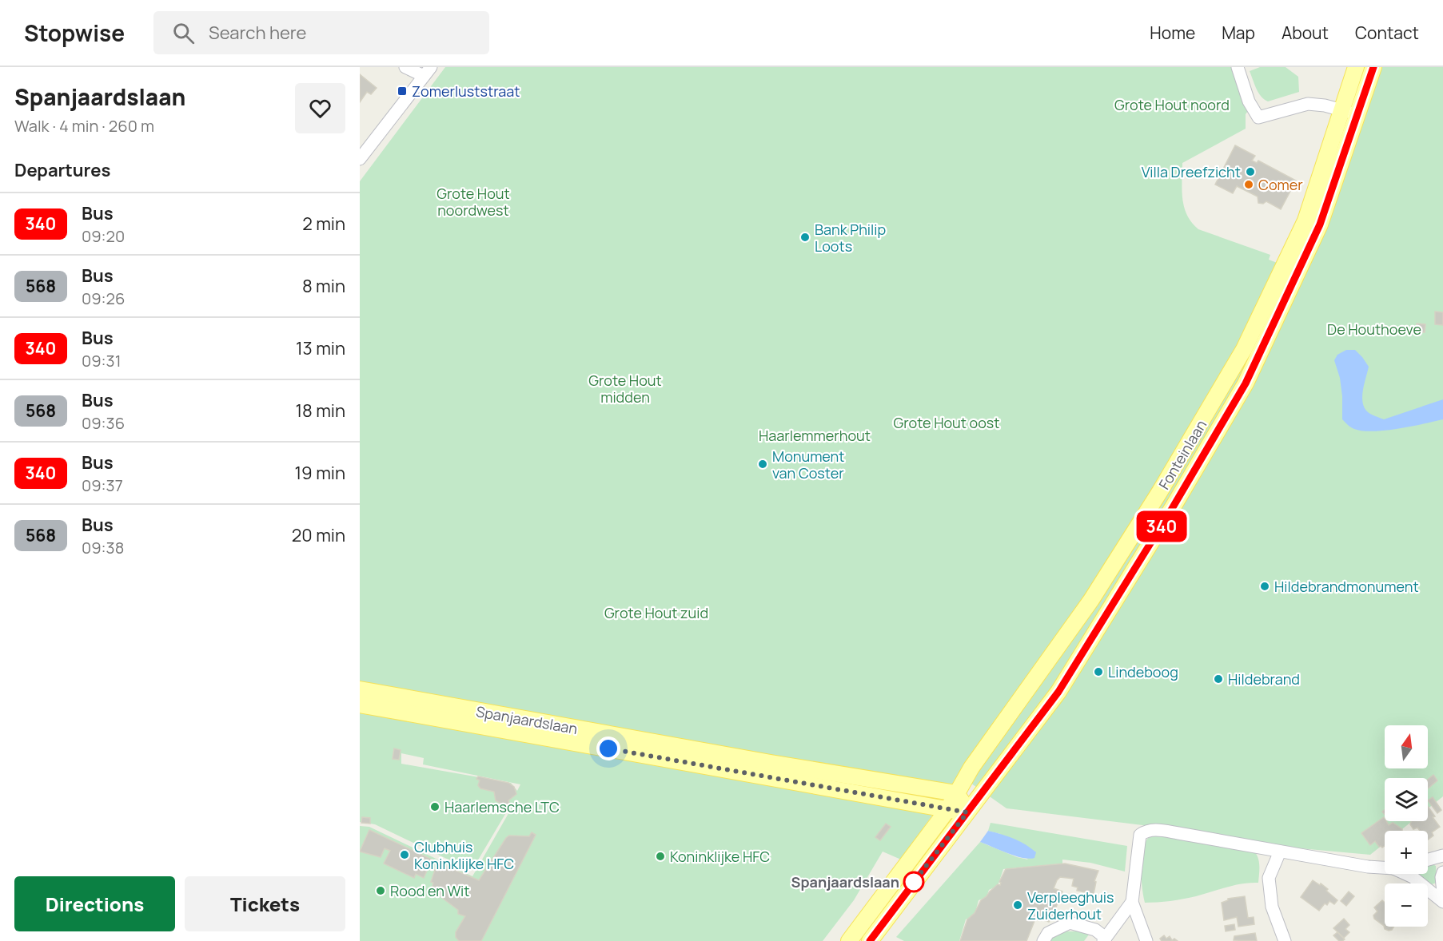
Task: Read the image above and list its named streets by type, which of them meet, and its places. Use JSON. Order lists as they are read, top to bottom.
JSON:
{
  "streets": {
    "main road": ["Fonteinlaan", "Spanjaardslaan"]
  },
  "crossings": [
    ["Fonteinlaan", "Spanjaardslaan"]
  ],
  "parks": [
    "Grote Hout noord",
    "Grote Hout noordwest",
    "De Houthoeve",
    "Grote Hout midden",
    "Grote Hout oost",
    "Haarlemmerhout",
    "Grote Hout zuid"
  ],
  "places": {
    "transit": ["Zomerluststraat"],
    "other": [
      "Villa Dreefzicht",
      "Comer",
      "Bank Philip Loots",
      "Monument van Coster",
      "Hildebrandmonument",
      "Lindeboog",
      "Hildebrand",
      "Haarlemsche LTC",
      "Clubhuis Koninklijke HFC",
      "Koninklijke HFC",
      "Spanjaardslaan",
      "Rood en Wit",
      "Verpleeghuis Zuiderhout"
    ]
  },
  "lines": ["bus line 340"],
  "north": "top",
  "page": {
    "header": "Stopwise",
    "search": "Search here",
    "nav": [
      "Home",
      "Map",
      "About",
      "Contact"
    ],
    "heading": [
      ["Spanjaardslaan", "Walk · 4 min · 260 m"],
      "Departures"
    ],
    "on_map": "340",
    "list": [
      {
        "mark": "340",
        "name": "Bus",
        "note": "09:20",
        "value": "2 min"
      },
      {
        "mark": "568",
        "name": "Bus",
        "note": "09:26",
        "value": "8 min"
      },
      {
        "mark": "340",
        "name": "Bus",
        "note": "09:31",
        "value": "13 min"
      },
      {
        "mark": "568",
        "name": "Bus",
        "note": "09:36",
        "value": "18 min"
      },
      {
        "mark": "340",
        "name": "Bus",
        "note": "09:37",
        "value": "19 min"
      },
      {
        "mark": "568",
        "name": "Bus",
        "note": "09:38",
        "value": "20 min"
      }
    ],
    "map_buttons": ["+", "−"],
    "buttons": ["Directions", "Tickets"]
  }
}
